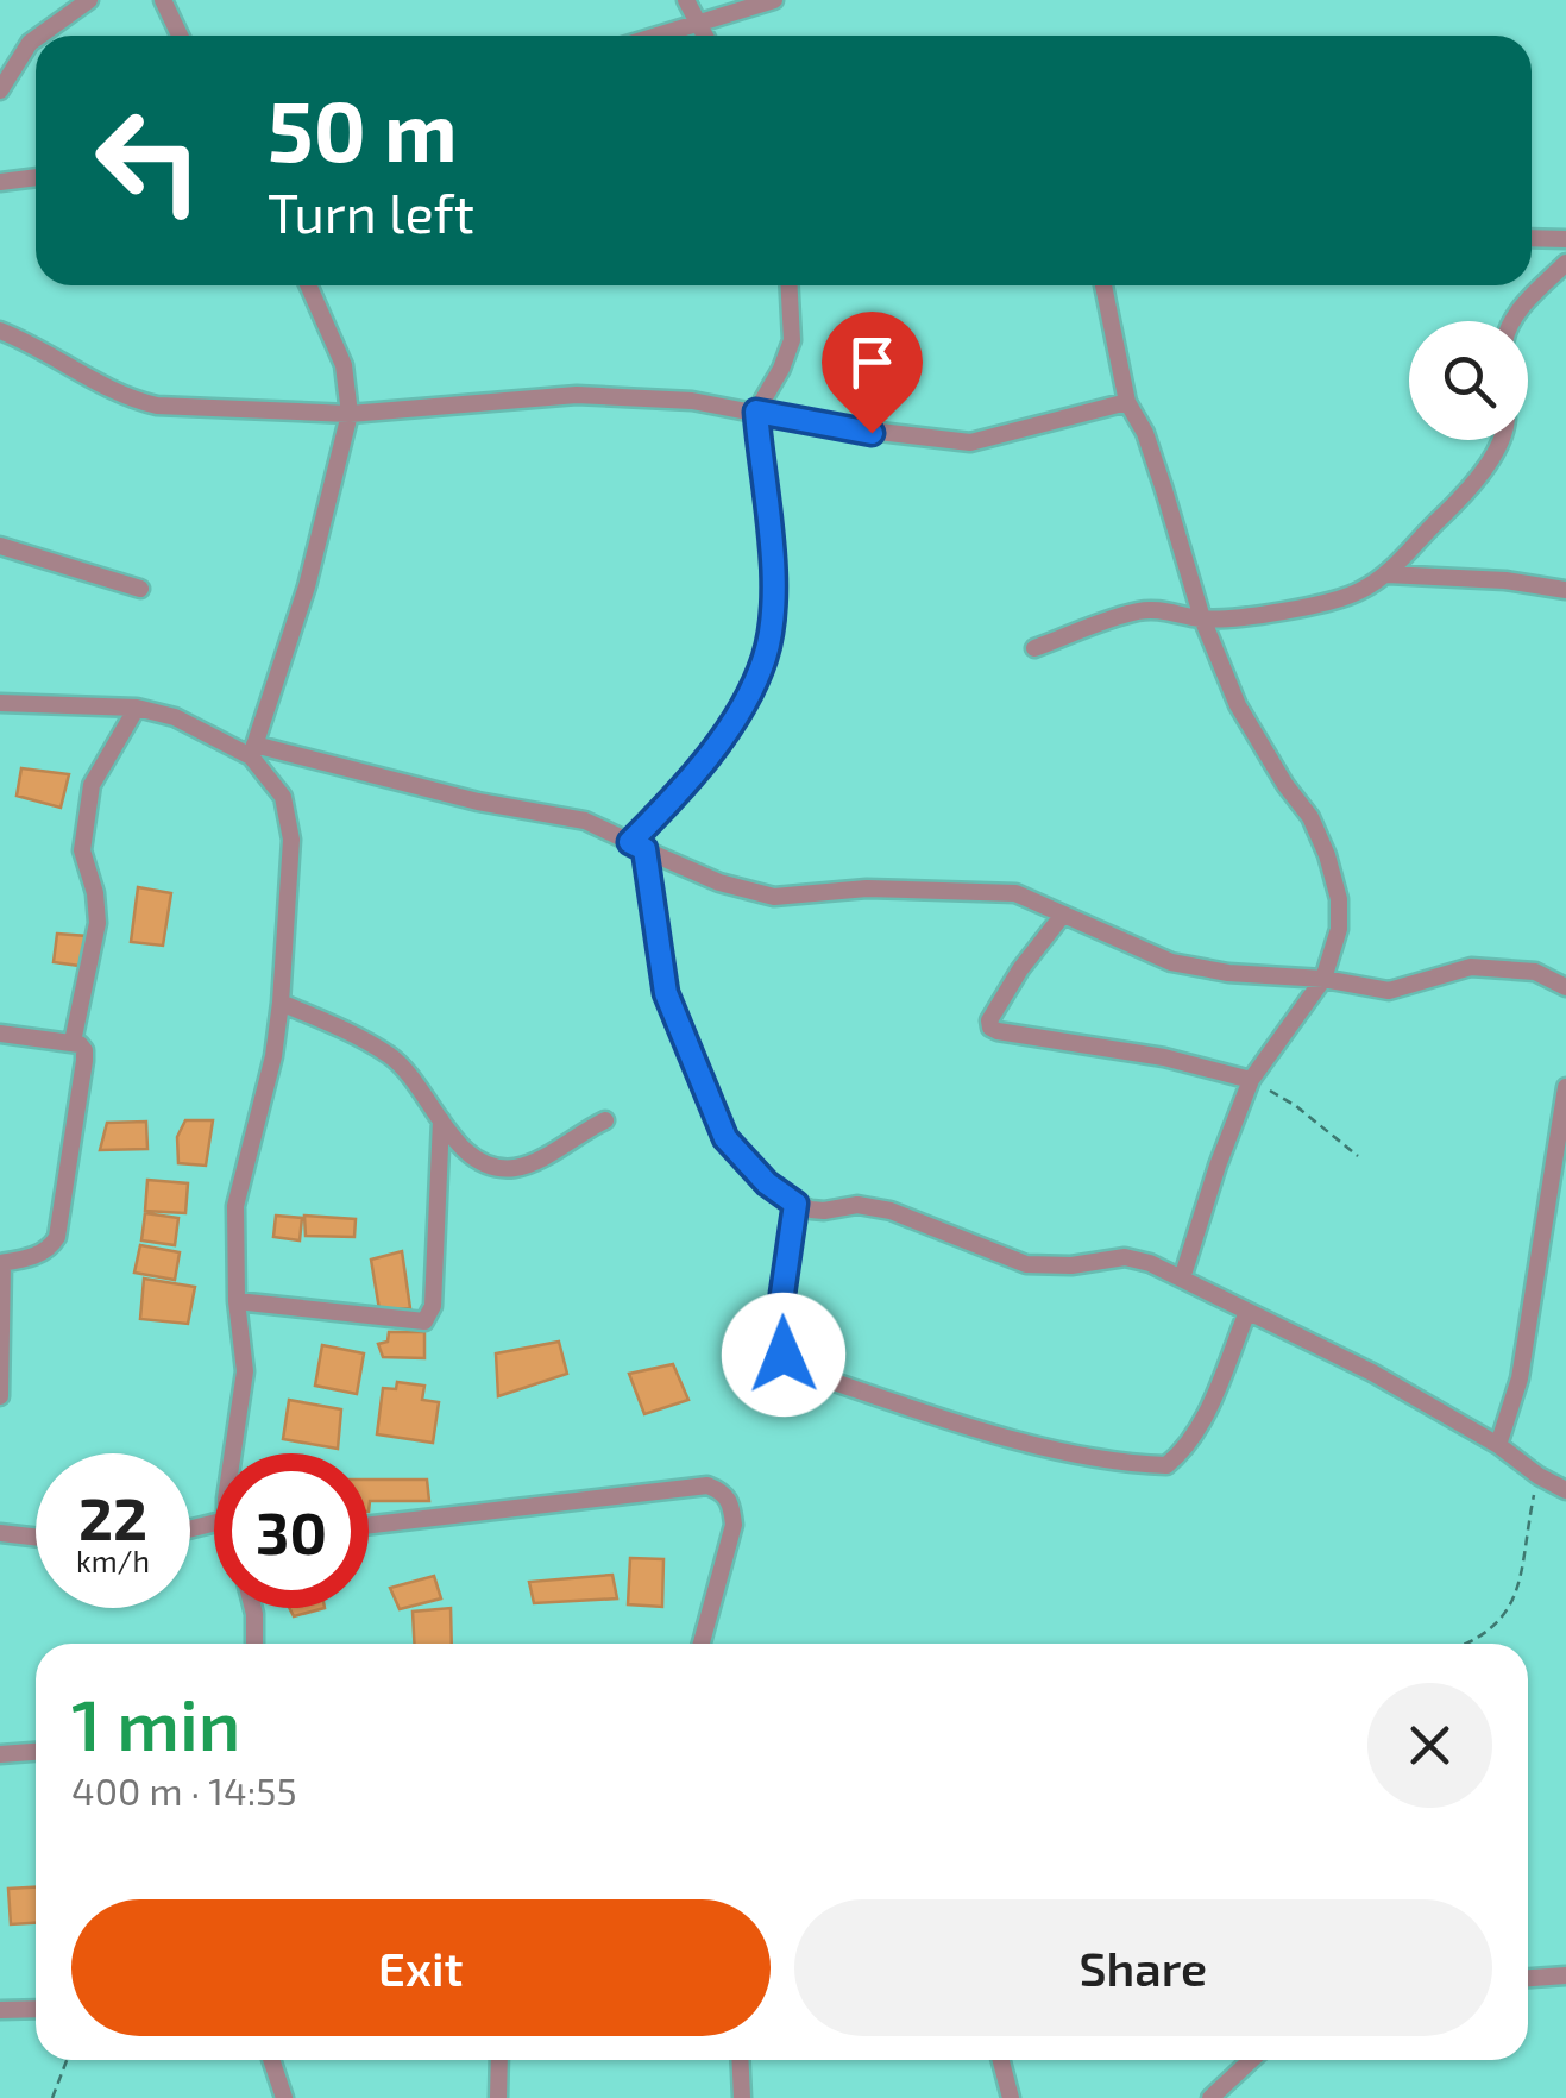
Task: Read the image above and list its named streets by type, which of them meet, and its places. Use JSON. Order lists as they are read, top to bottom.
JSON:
{
  "page": {
    "turn": ["50 m", "Turn left"],
    "speed": "22 km/h",
    "limit": "30",
    "heading": ["1 min", "400 m · 14:55"],
    "buttons": ["Exit", "Share"]
  }
}
